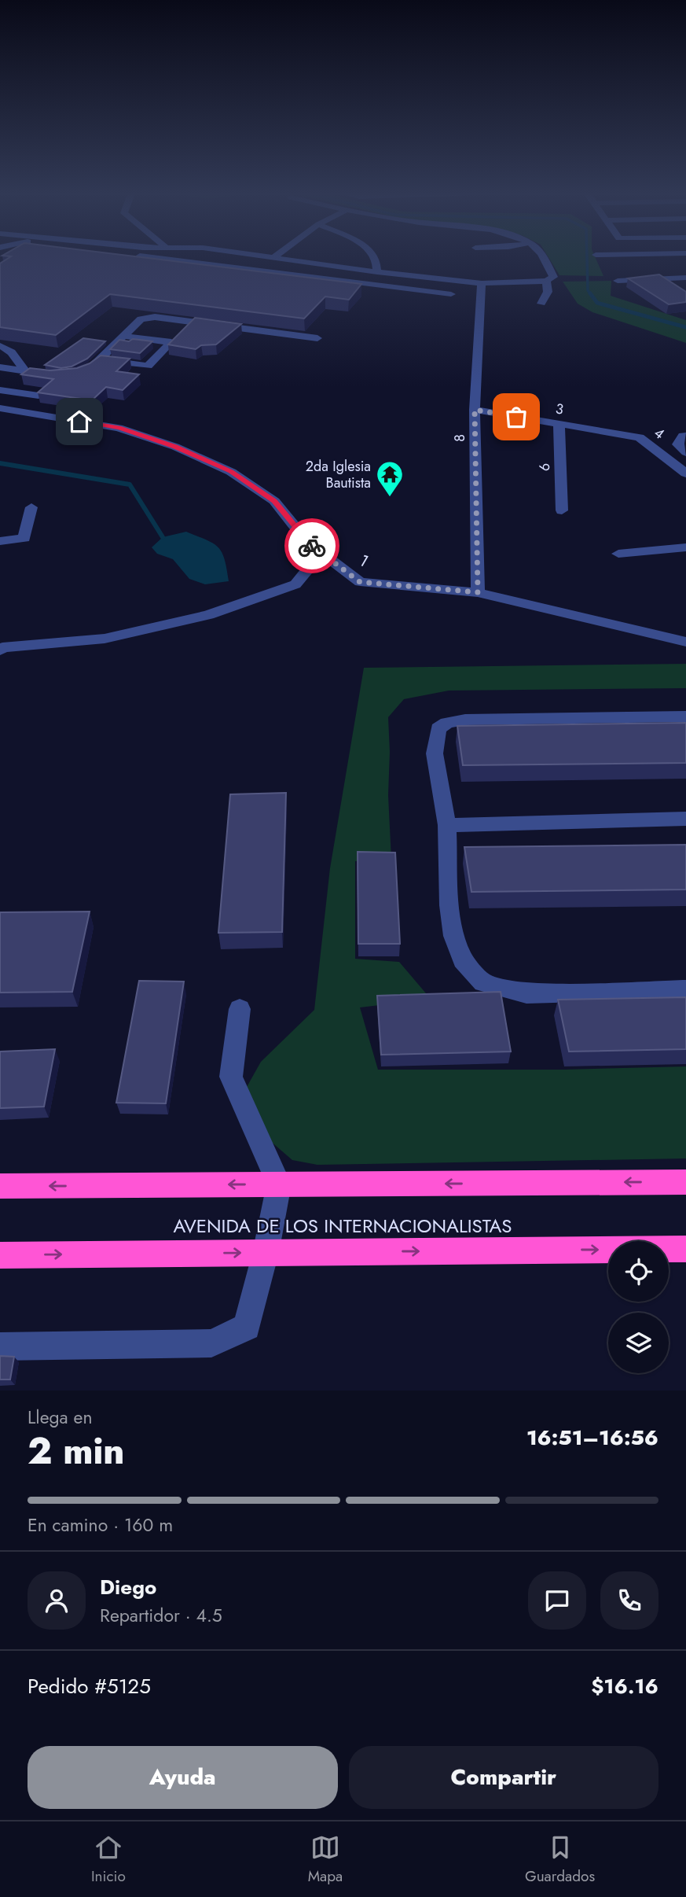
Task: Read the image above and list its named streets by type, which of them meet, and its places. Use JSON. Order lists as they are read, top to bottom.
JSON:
{
  "streets": {
    "highway": ["AVENIDA DE LOS INTERNACIONALISTAS"],
    "street": [
      "3",
      "4",
      "8",
      "6",
      "1"
    ]
  },
  "crossings": [
    ["3", "4"],
    ["3", "8"],
    ["3", "6"],
    ["8", "1"]
  ],
  "places": {
    "temple": ["2da Iglesia Bautista"]
  },
  "page": {
    "heading": ["2 min", "Llega en", "16:51–16:56"],
    "panel": [
      "Diego",
      "Repartidor · 4.5",
      "Pedido #5125",
      "$16.16"
    ],
    "bar": "En camino · 160 m",
    "buttons": ["Ayuda", "Compartir"],
    "tabs": ["Inicio", "Mapa", "Guardados"]
  }
}
